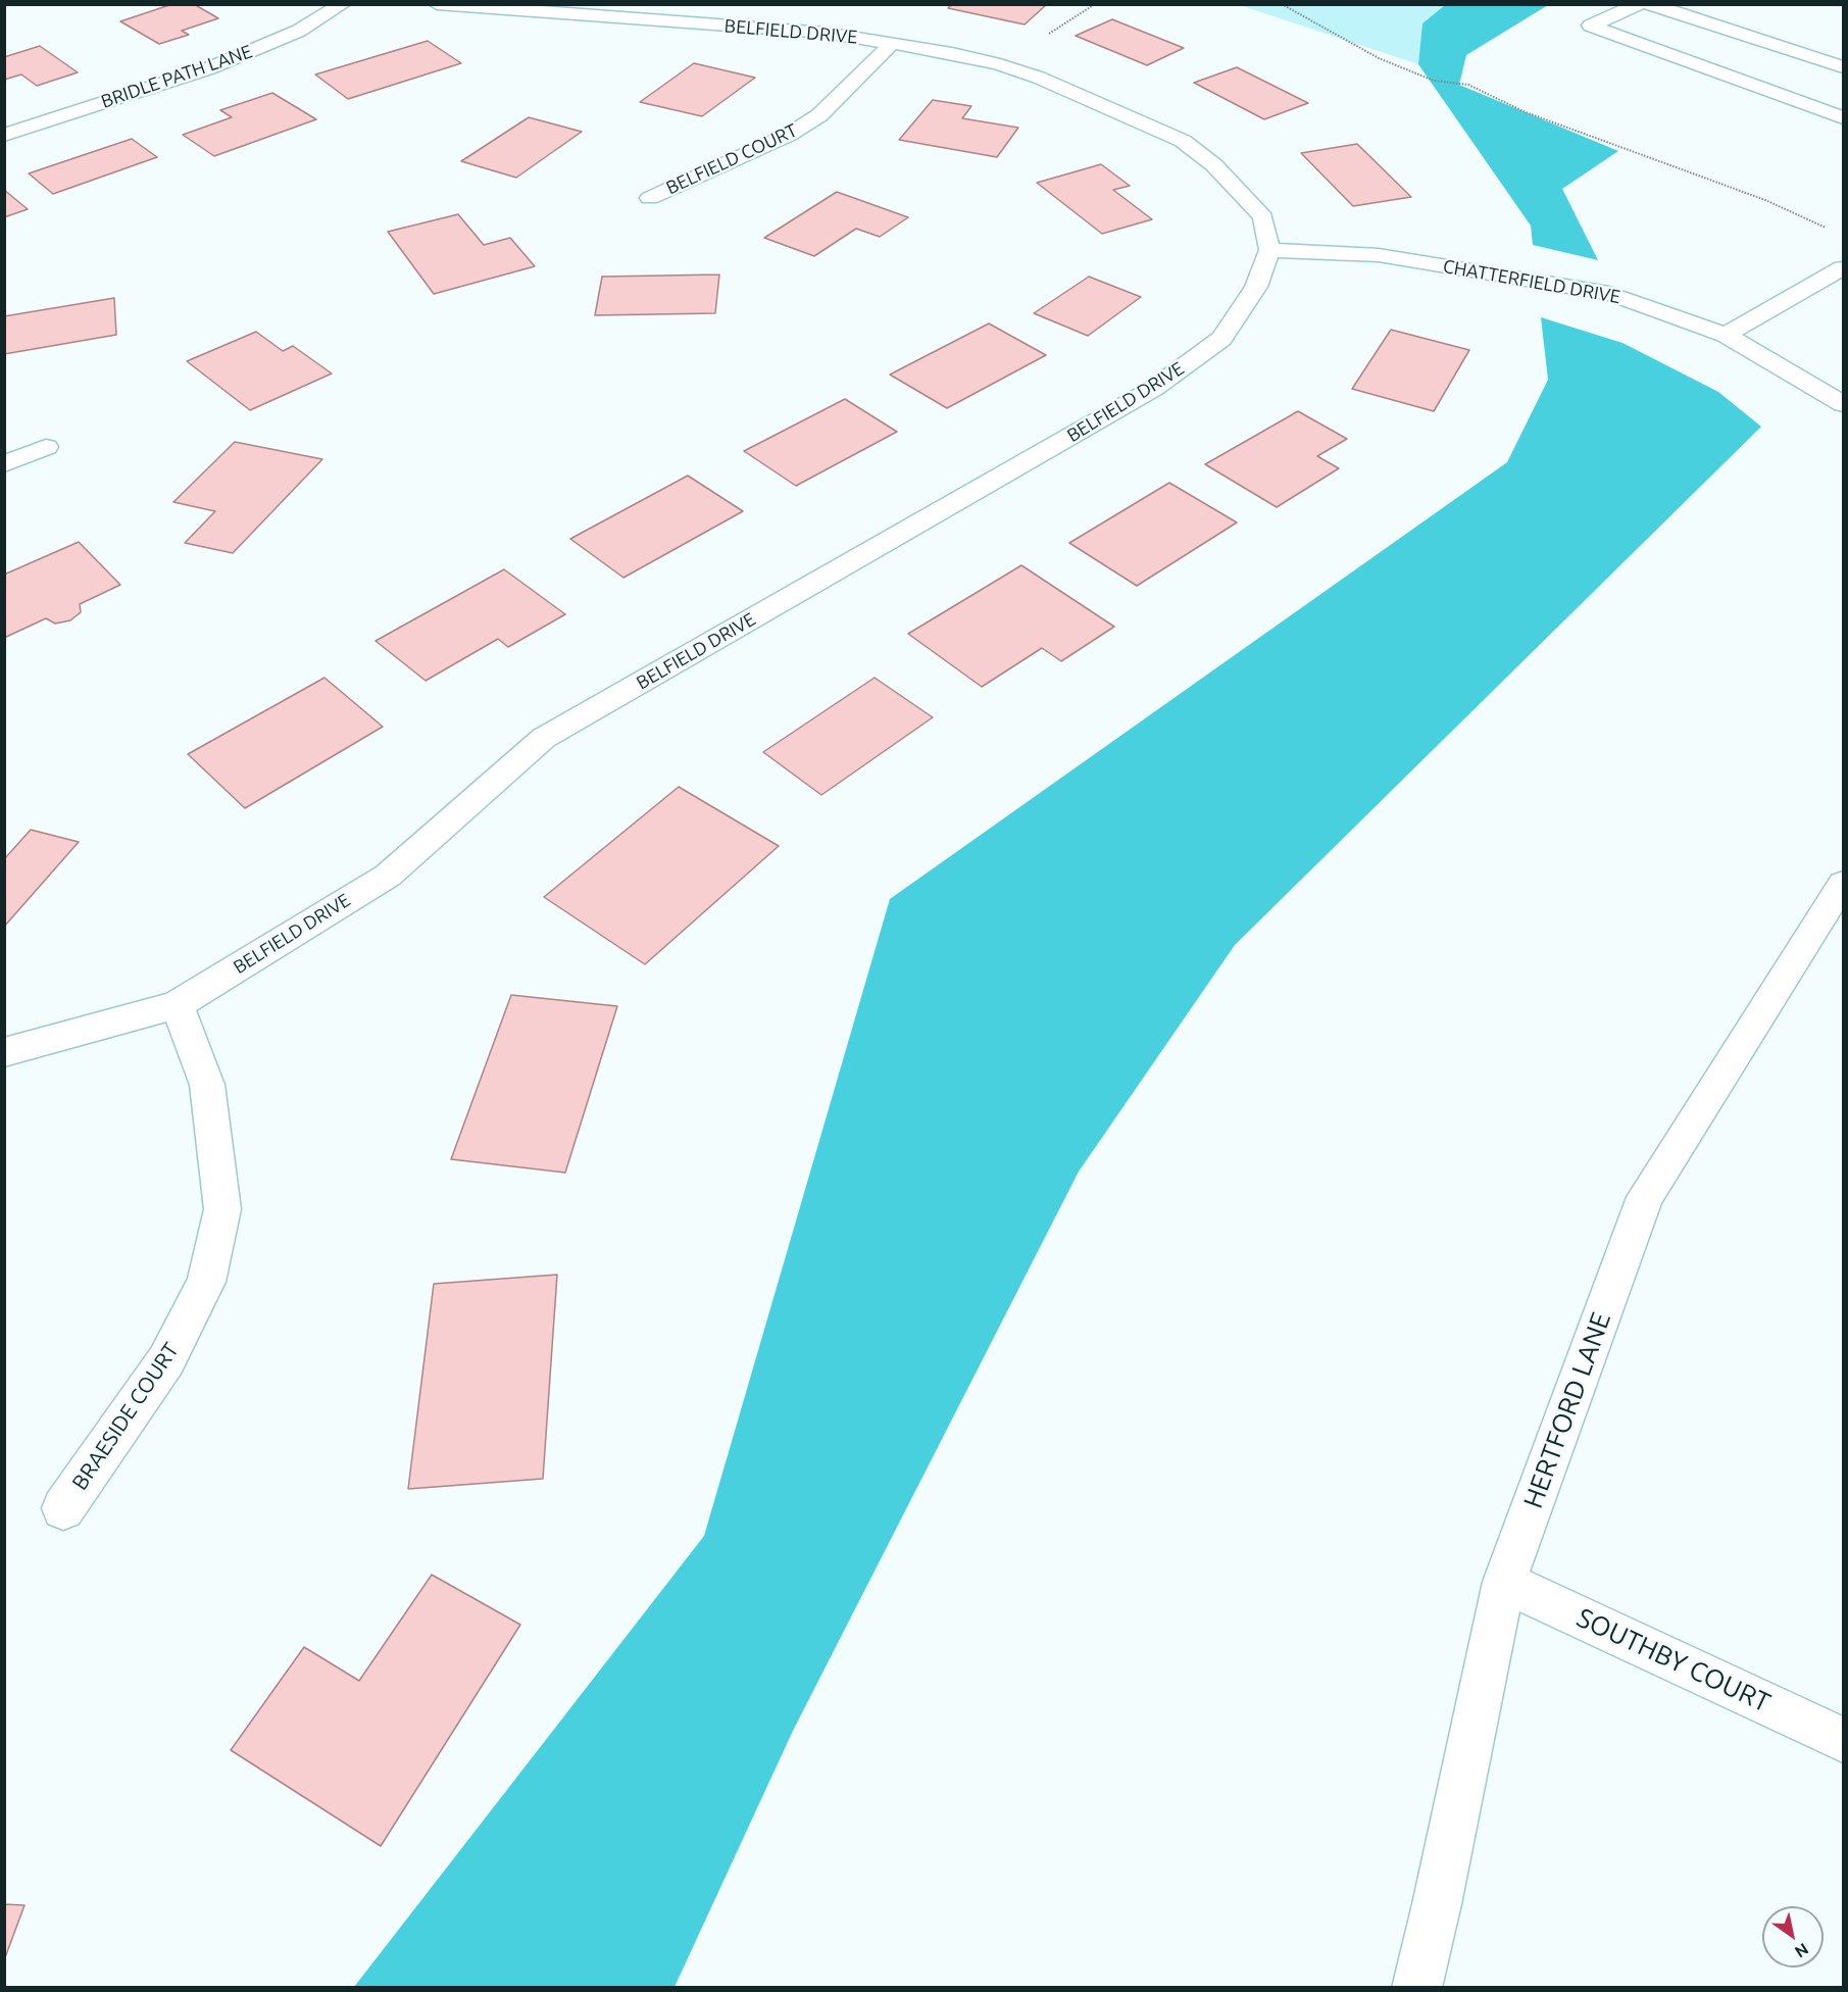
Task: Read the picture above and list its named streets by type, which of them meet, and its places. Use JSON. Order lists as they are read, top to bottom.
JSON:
{
  "streets": {
    "street": [
      "BELFIELD DRIVE",
      "BRIDLE PATH LANE",
      "BELFIELD COURT",
      "CHATTERFIELD DRIVE",
      "HERTFORD LANE",
      "BRAESIDE COURT",
      "SOUTHBY COURT"
    ]
  },
  "crossings": [
    ["BELFIELD DRIVE", "BELFIELD COURT"],
    ["BELFIELD DRIVE", "CHATTERFIELD DRIVE"],
    ["BELFIELD DRIVE", "BRAESIDE COURT"],
    ["HERTFORD LANE", "SOUTHBY COURT"]
  ],
  "north": "bottom right"
}
